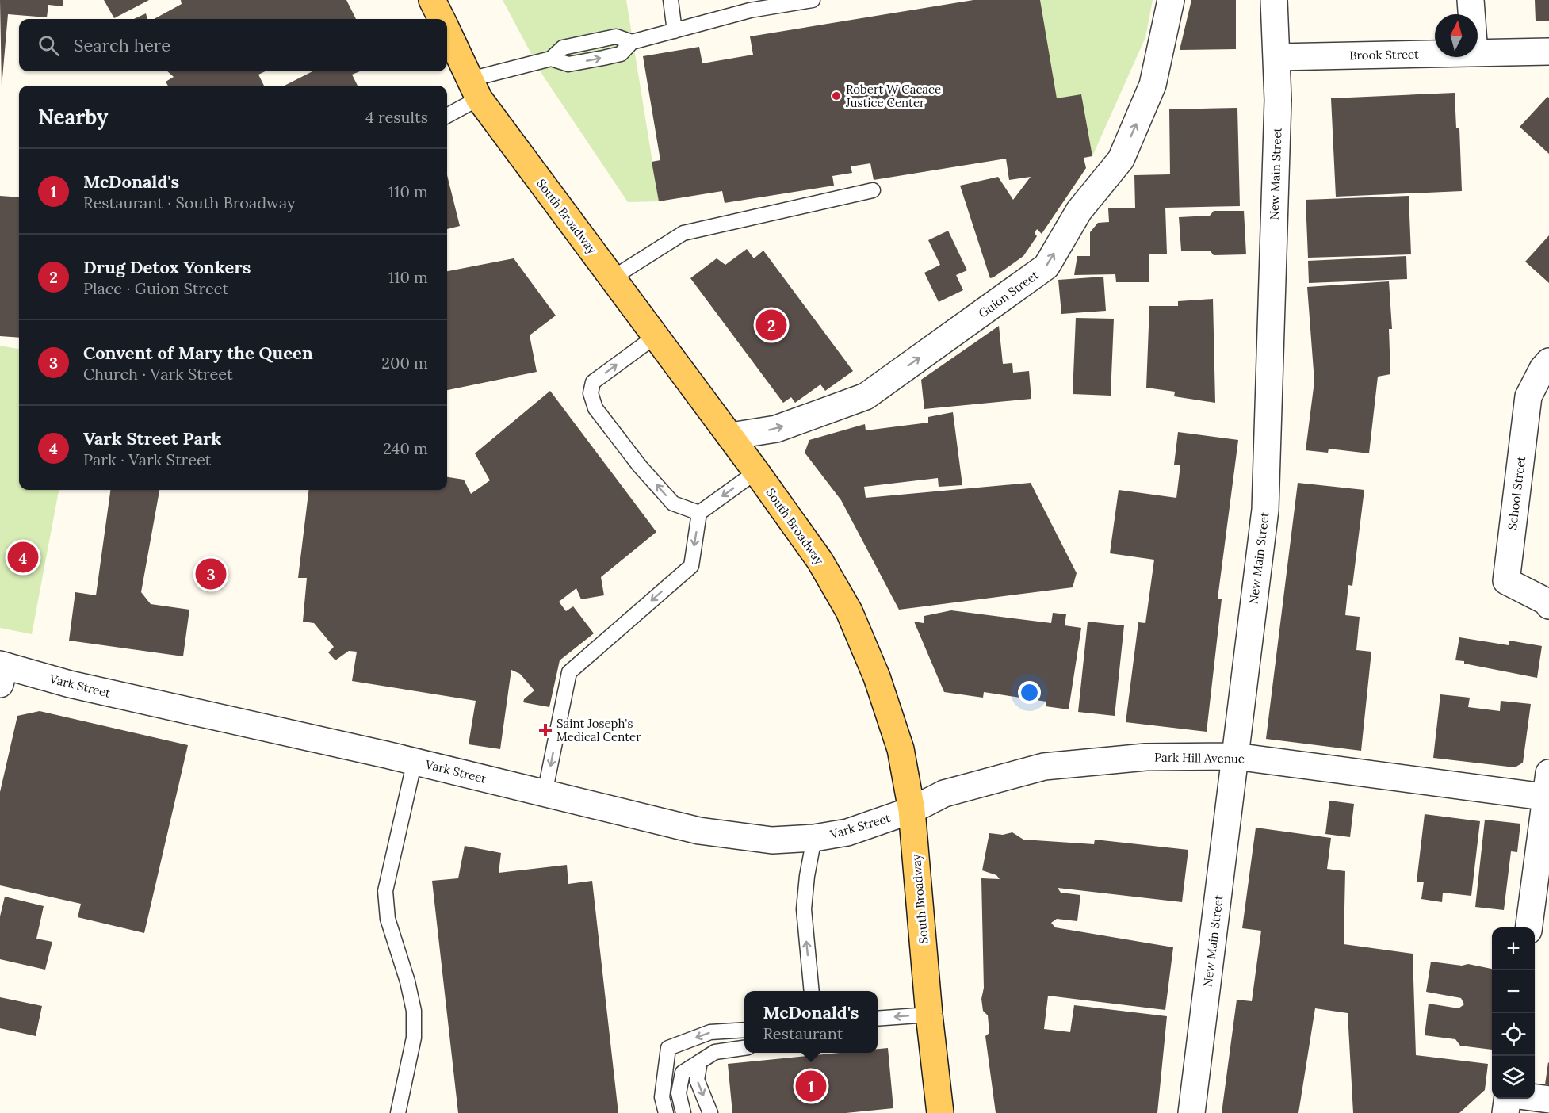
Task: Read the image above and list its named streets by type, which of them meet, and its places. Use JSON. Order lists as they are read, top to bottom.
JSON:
{
  "streets": {
    "main road": ["South Broadway"],
    "street": [
      "Brook Street",
      "New Main Street",
      "Guion Street",
      "School Street",
      "Vark Street",
      "Park Hill Avenue"
    ]
  },
  "crossings": [
    ["Brook Street", "New Main Street"],
    ["New Main Street", "Park Hill Avenue"],
    ["South Broadway", "Guion Street"],
    ["South Broadway", "Vark Street"],
    ["South Broadway", "Park Hill Avenue"],
    ["Vark Street", "Park Hill Avenue"]
  ],
  "one_way": ["Guion Street"],
  "places": {
    "other": ["Robert W Cacace Justice Center"],
    "health": ["Saint Joseph's Medical Center"]
  },
  "north": "top",
  "page": {
    "search": "Search here",
    "heading": ["Nearby", "4 results"],
    "list": [
      {
        "mark": "1",
        "name": "McDonald's",
        "note": "Restaurant · South Broadway",
        "value": "110 m"
      },
      {
        "mark": "2",
        "name": "Drug Detox Yonkers",
        "note": "Place · Guion Street",
        "value": "110 m"
      },
      {
        "mark": "3",
        "name": "Convent of Mary the Queen",
        "note": "Church · Vark Street",
        "value": "200 m"
      },
      {
        "mark": "4",
        "name": "Vark Street Park",
        "note": "Park · Vark Street",
        "value": "240 m"
      }
    ],
    "pins": [
      "2",
      "4",
      "3",
      "1"
    ],
    "map_buttons": ["+", "−"],
    "popup": ["McDonald's", "Restaurant"]
  }
}
